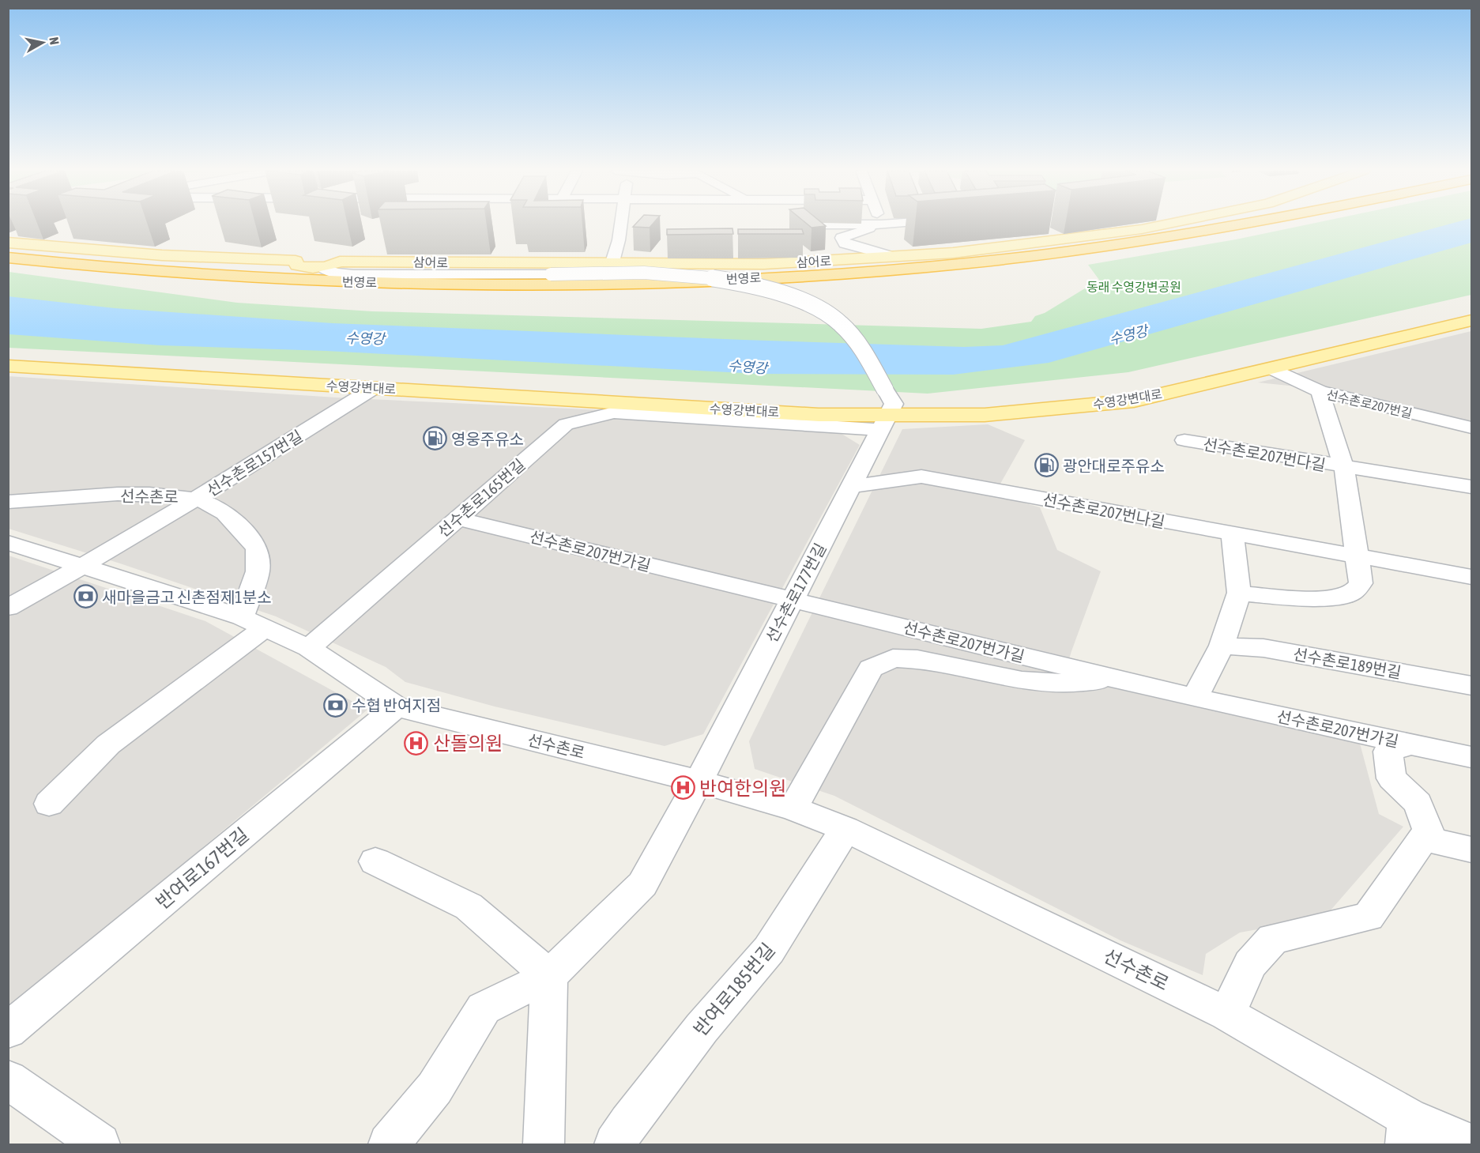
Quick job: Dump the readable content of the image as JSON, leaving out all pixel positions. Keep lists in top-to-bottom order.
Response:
{
  "streets": {
    "highway": ["번영로"],
    "main road": ["삼어로", "수영강변대로"],
    "street": [
      "선수촌로207번길",
      "선수촌로207번다길",
      "선수촌로157번길",
      "선수촌로",
      "선수촌로165번길",
      "선수촌로207번나길",
      "선수촌로207번가길",
      "선수촌로177번길",
      "선수촌로189번길",
      "반여로167번길",
      "반여로185번길"
    ]
  },
  "crossings": [
    ["수영강변대로", "선수촌로207번길"],
    ["수영강변대로", "선수촌로157번길"],
    ["수영강변대로", "선수촌로165번길"],
    ["수영강변대로", "선수촌로177번길"],
    ["선수촌로207번길", "선수촌로207번다길"],
    ["선수촌로157번길", "선수촌로"],
    ["선수촌로", "선수촌로165번길"],
    ["선수촌로", "선수촌로177번길"],
    ["선수촌로", "반여로167번길"],
    ["선수촌로", "반여로185번길"],
    ["선수촌로165번길", "선수촌로207번가길"],
    ["선수촌로165번길", "선수촌로177번길"],
    ["선수촌로207번나길", "선수촌로177번길"],
    ["선수촌로207번가길", "선수촌로177번길"]
  ],
  "water": ["수영강"],
  "parks": ["동래 수영강변공원"],
  "places": {
    "fuel station": ["영웅주유소", "광안대로주유소"],
    "bank": ["새마을금고 신촌점제1분소", "수협 반여지점"],
    "hospital": ["산돌의원", "반여한의원"]
  },
  "north": "right"
}
